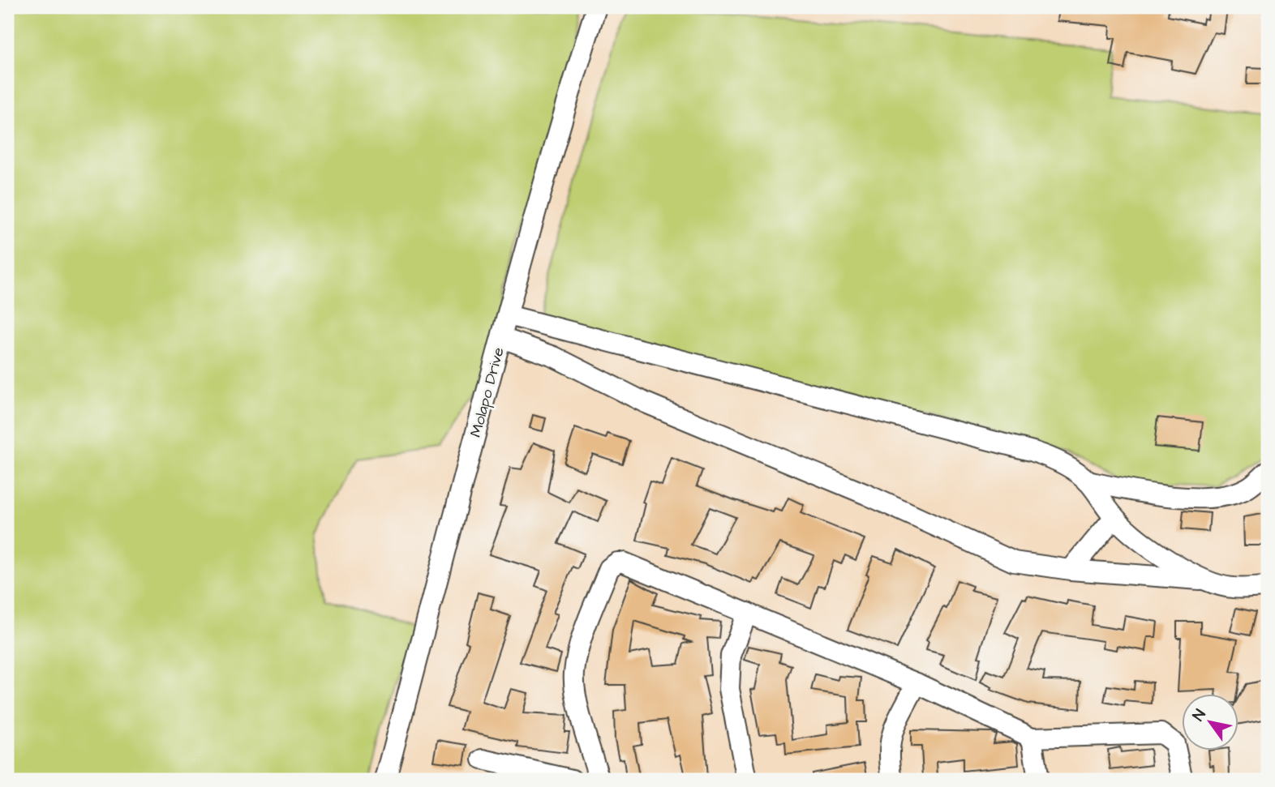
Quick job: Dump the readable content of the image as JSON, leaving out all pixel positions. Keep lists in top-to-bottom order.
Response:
{
  "streets": {
    "street": ["Molapo Drive"]
  },
  "north": "top left"
}
